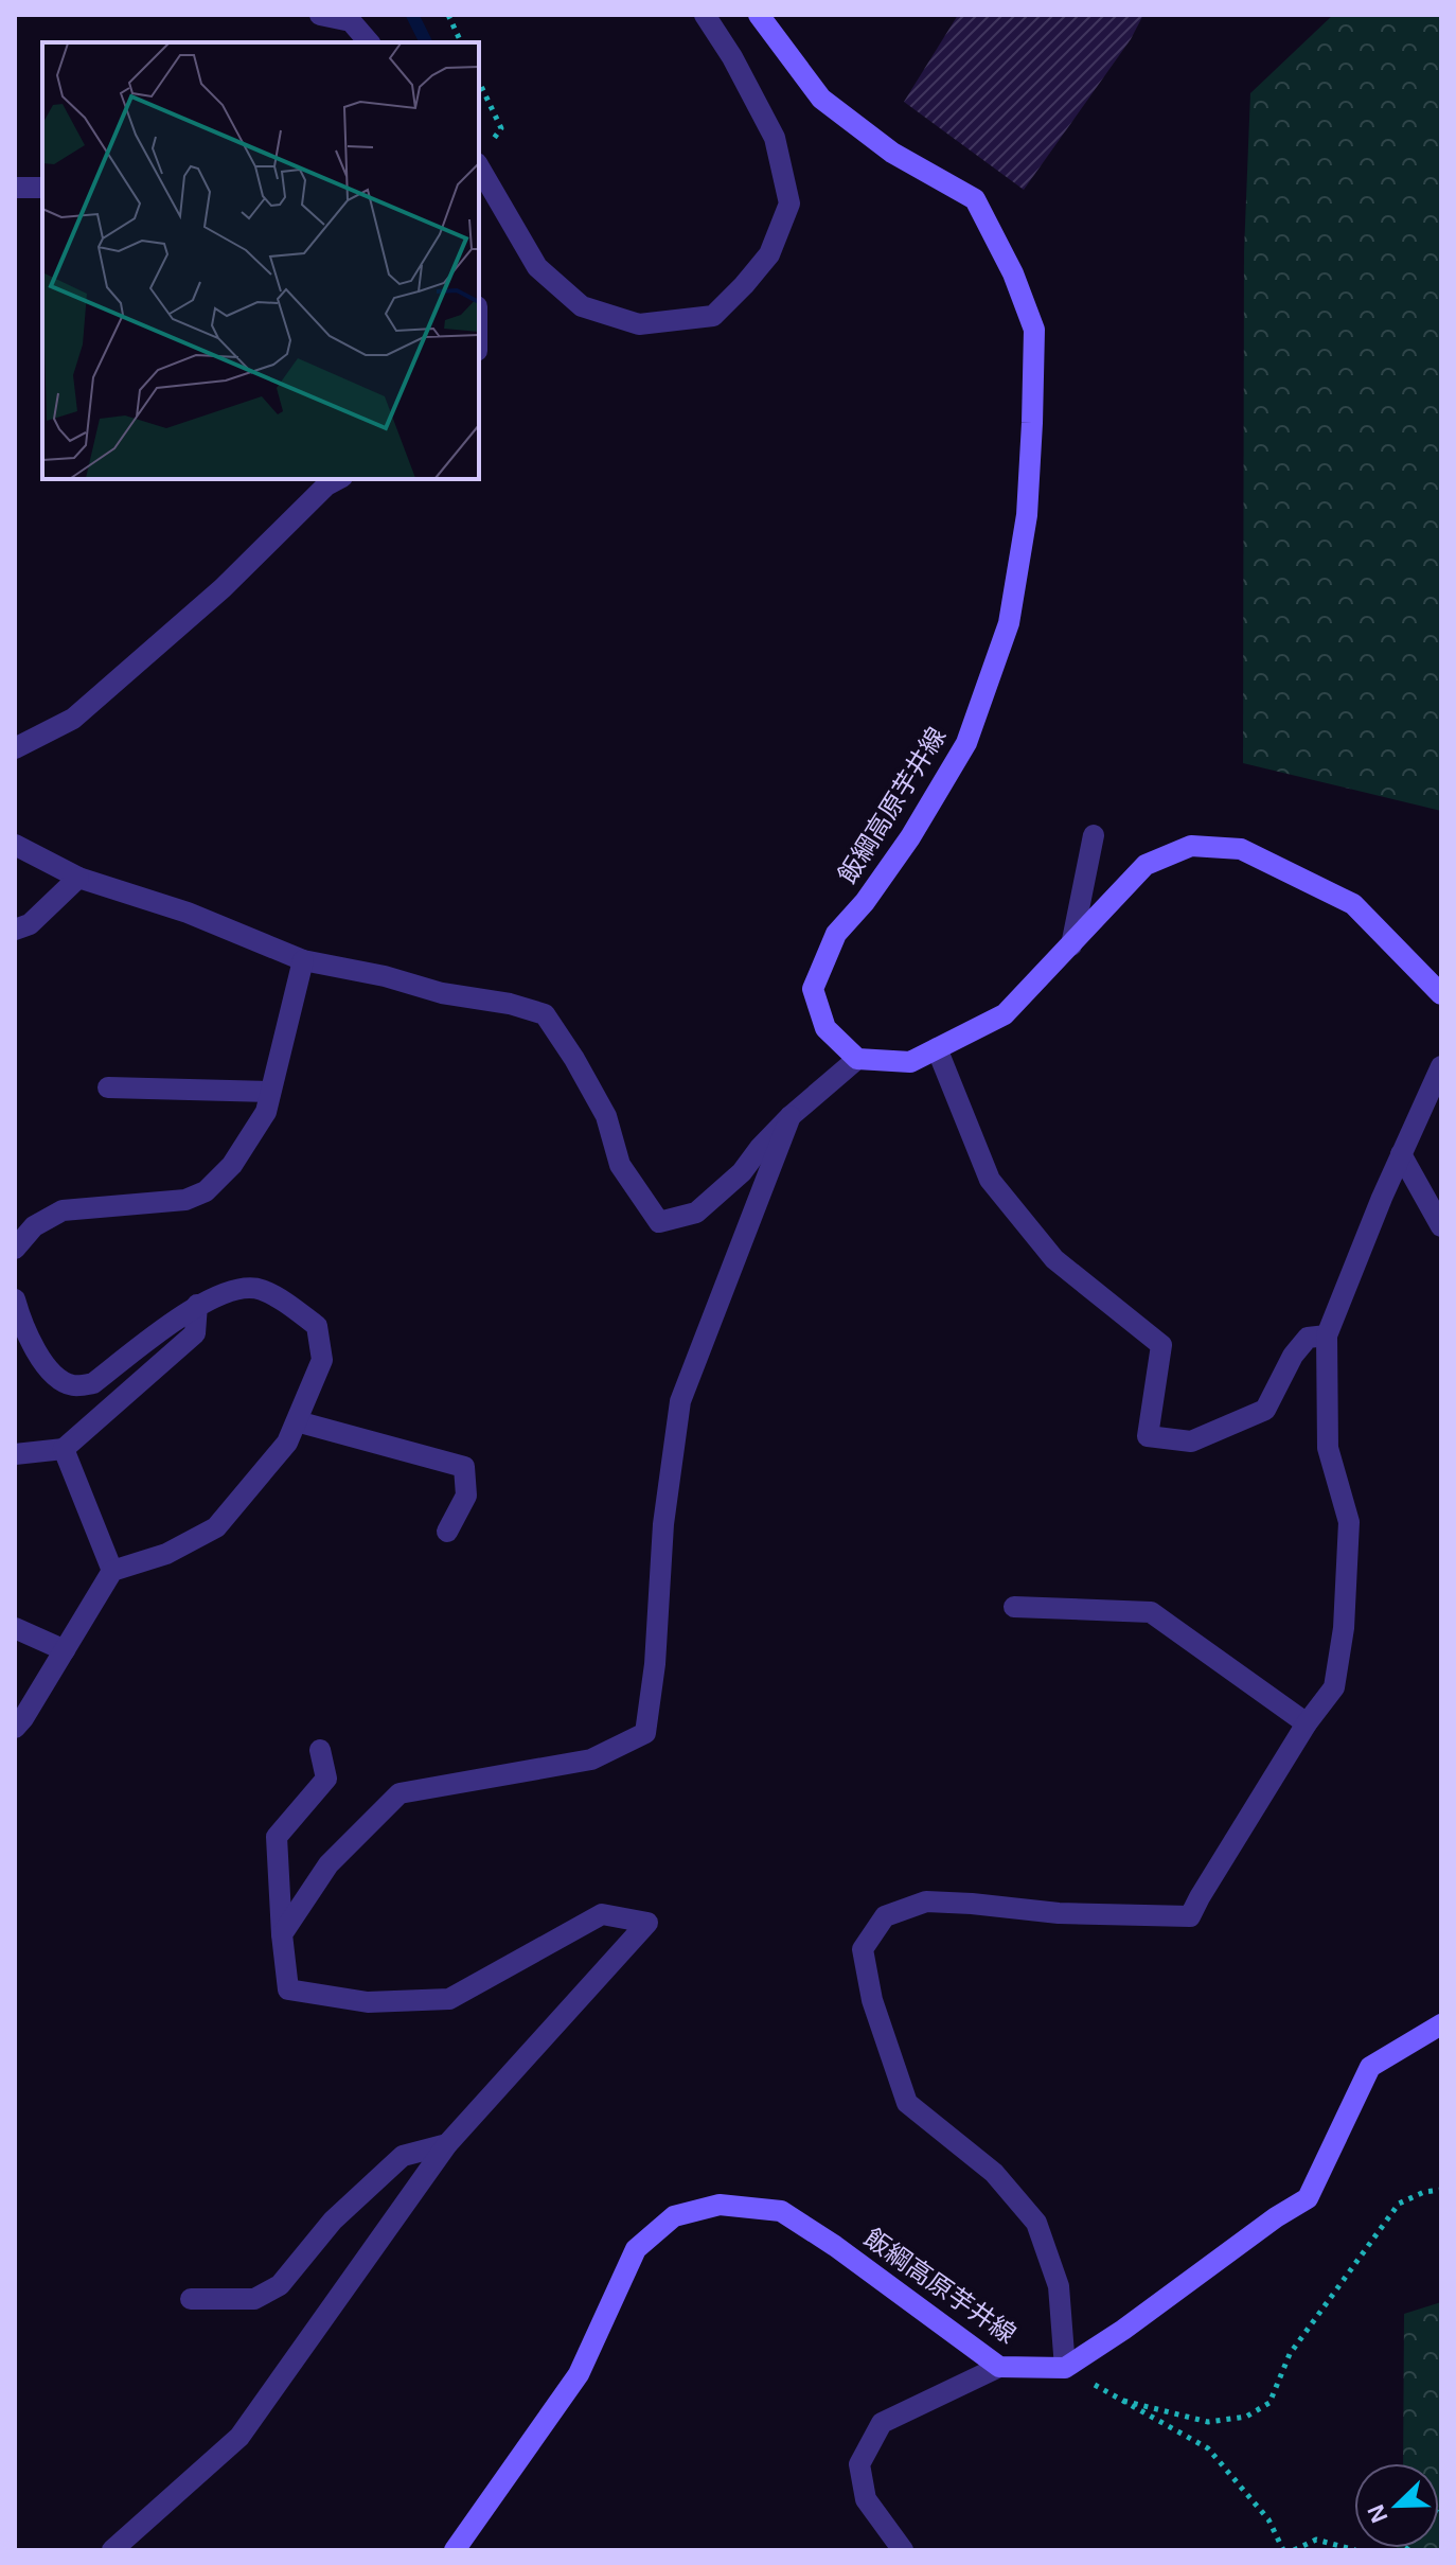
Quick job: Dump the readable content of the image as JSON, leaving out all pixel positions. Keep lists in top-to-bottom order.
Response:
{
  "streets": {
    "main road": ["飯綱高原芋井線"]
  },
  "north": "bottom left"
}
